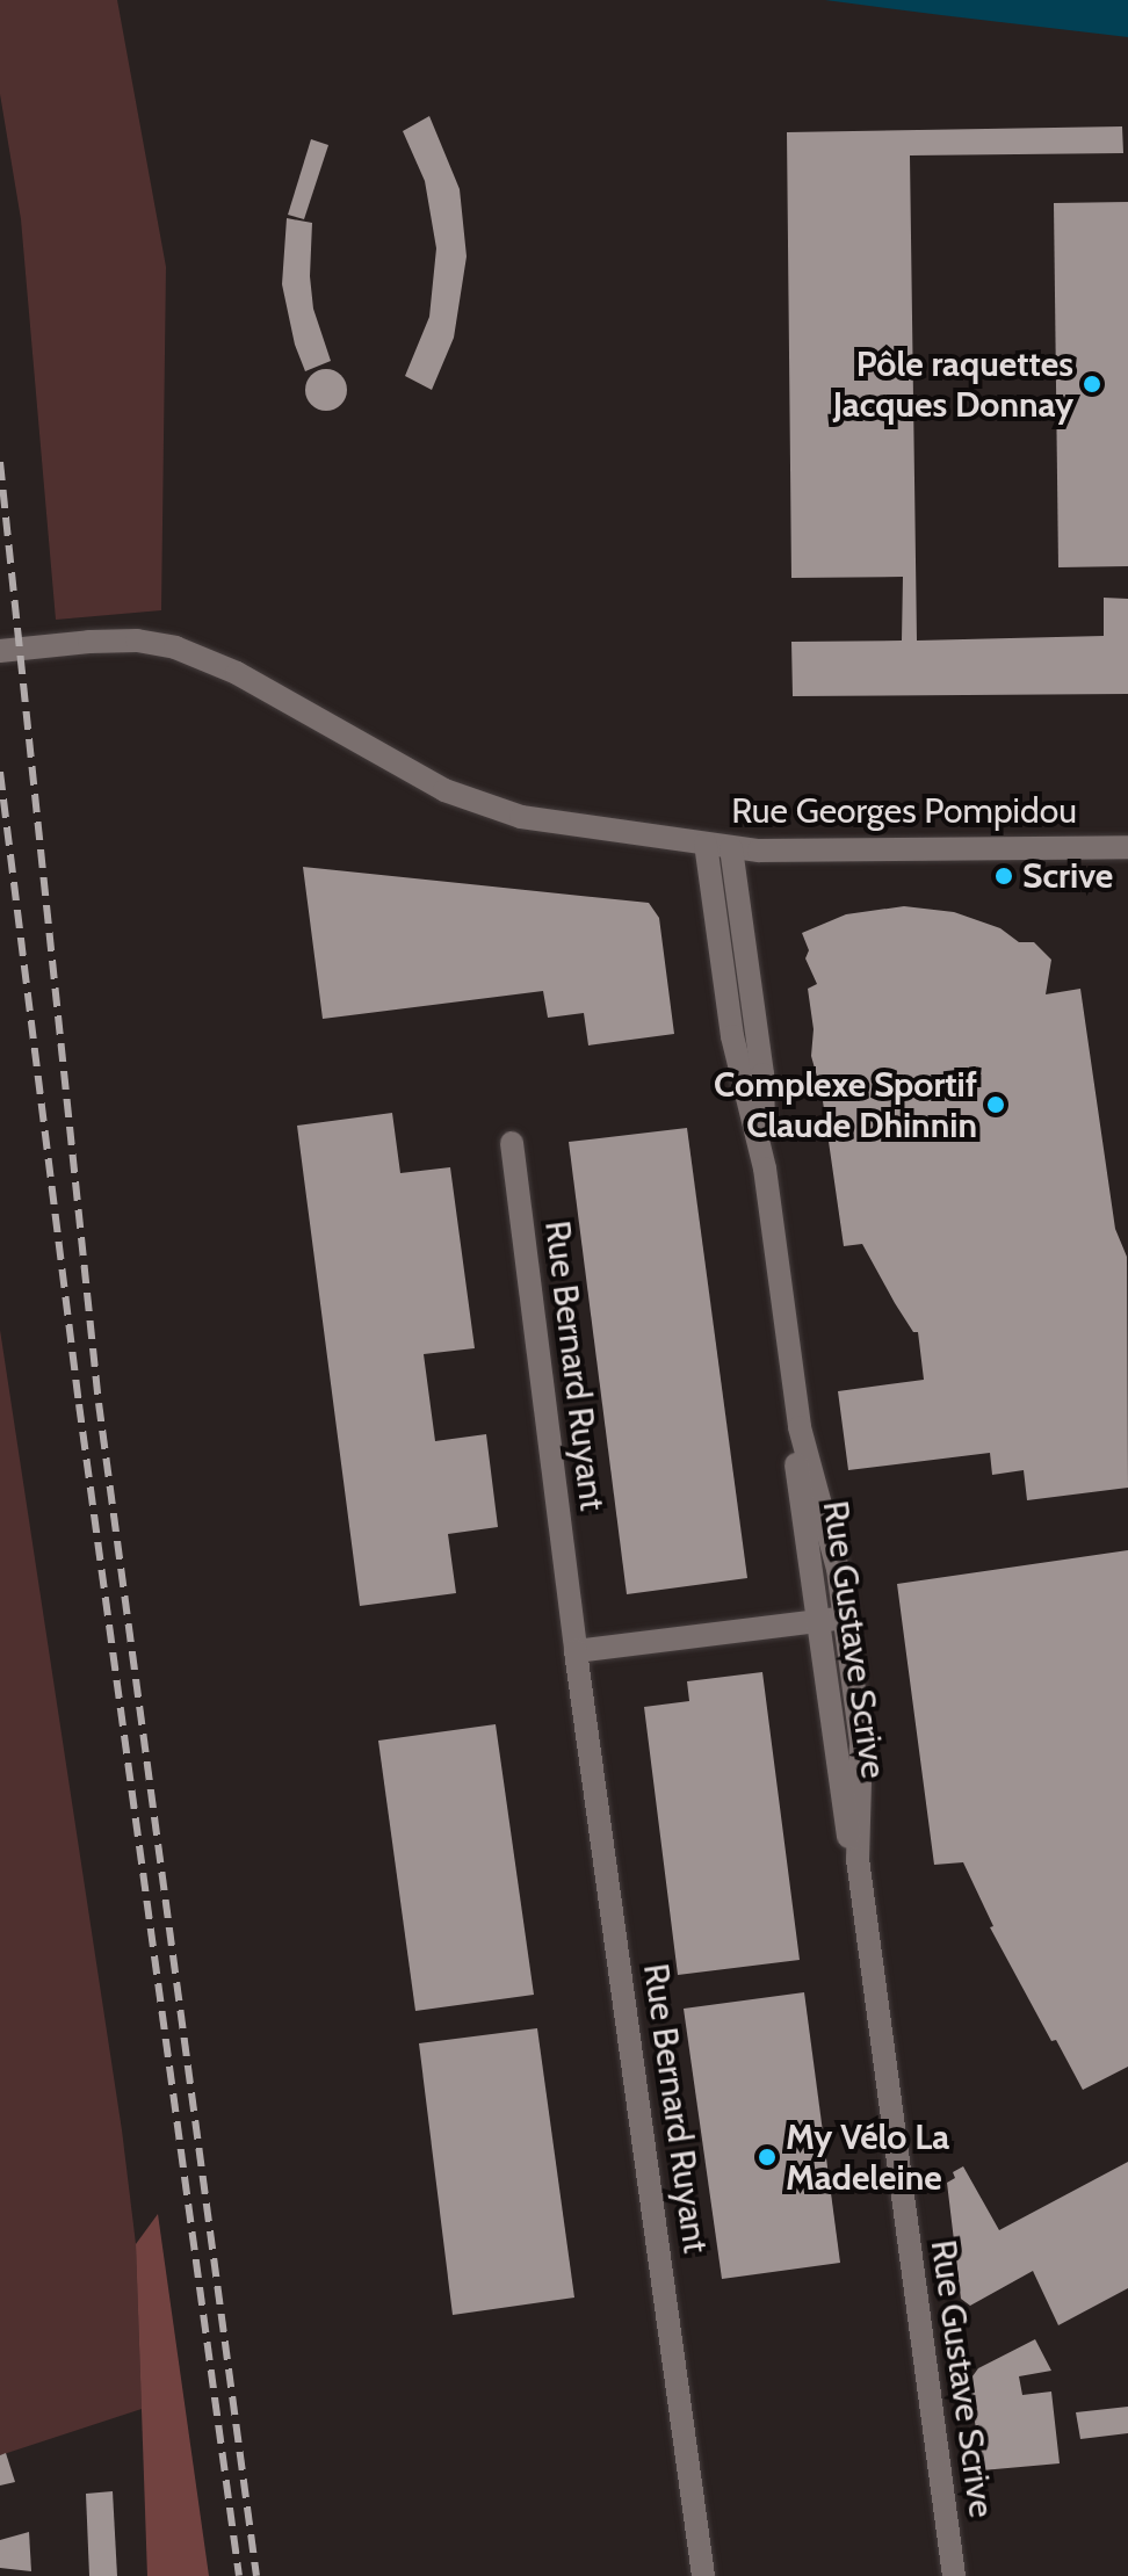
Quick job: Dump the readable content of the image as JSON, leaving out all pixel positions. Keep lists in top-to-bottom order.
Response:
{
  "streets": {
    "street": ["Rue Georges Pompidou", "Rue Bernard Ruyant", "Rue Gustave Scrive"]
  },
  "crossings": [
    ["Rue Georges Pompidou", "Rue Gustave Scrive"]
  ],
  "places": [
    "Pôle raquettes Jacques Donnay",
    "Scrive",
    "Complexe Sportif Claude Dhinnin",
    "My Vélo La Madeleine"
  ]
}
